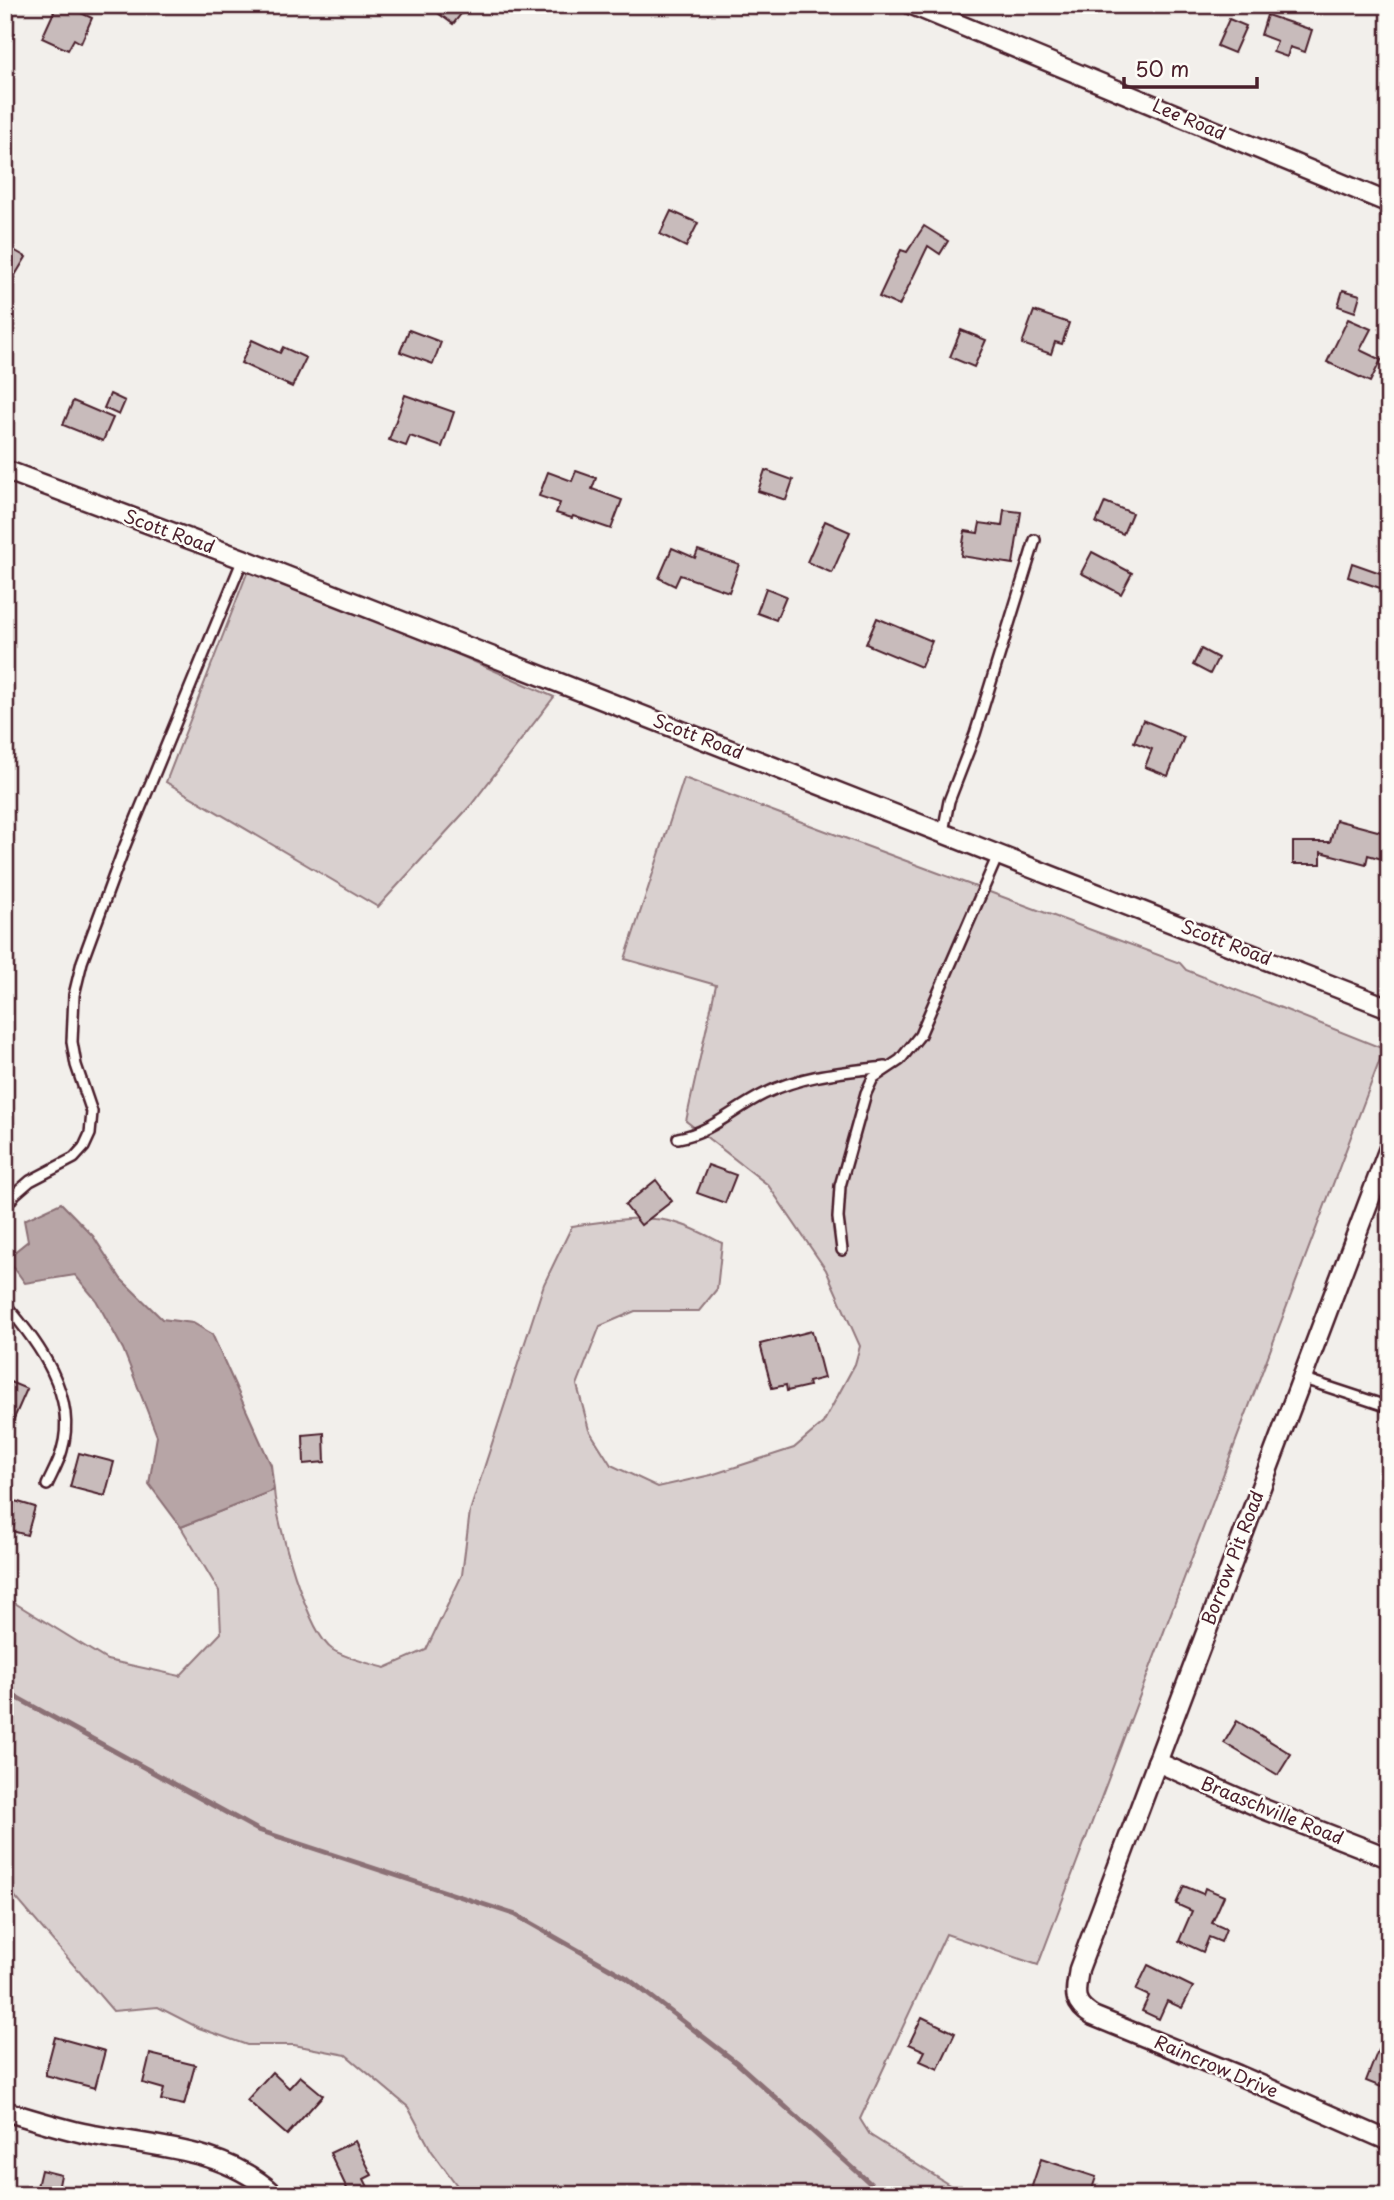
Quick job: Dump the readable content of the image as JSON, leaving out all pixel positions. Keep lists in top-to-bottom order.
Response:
{
  "streets": {
    "street": [
      "Lee Road",
      "Scott Road",
      "Borrow Pit Road",
      "Braaschville Road",
      "Raincrow Drive"
    ]
  },
  "crossings": [
    ["Borrow Pit Road", "Braaschville Road"],
    ["Borrow Pit Road", "Raincrow Drive"]
  ],
  "scale_bar": "50 m"
}
